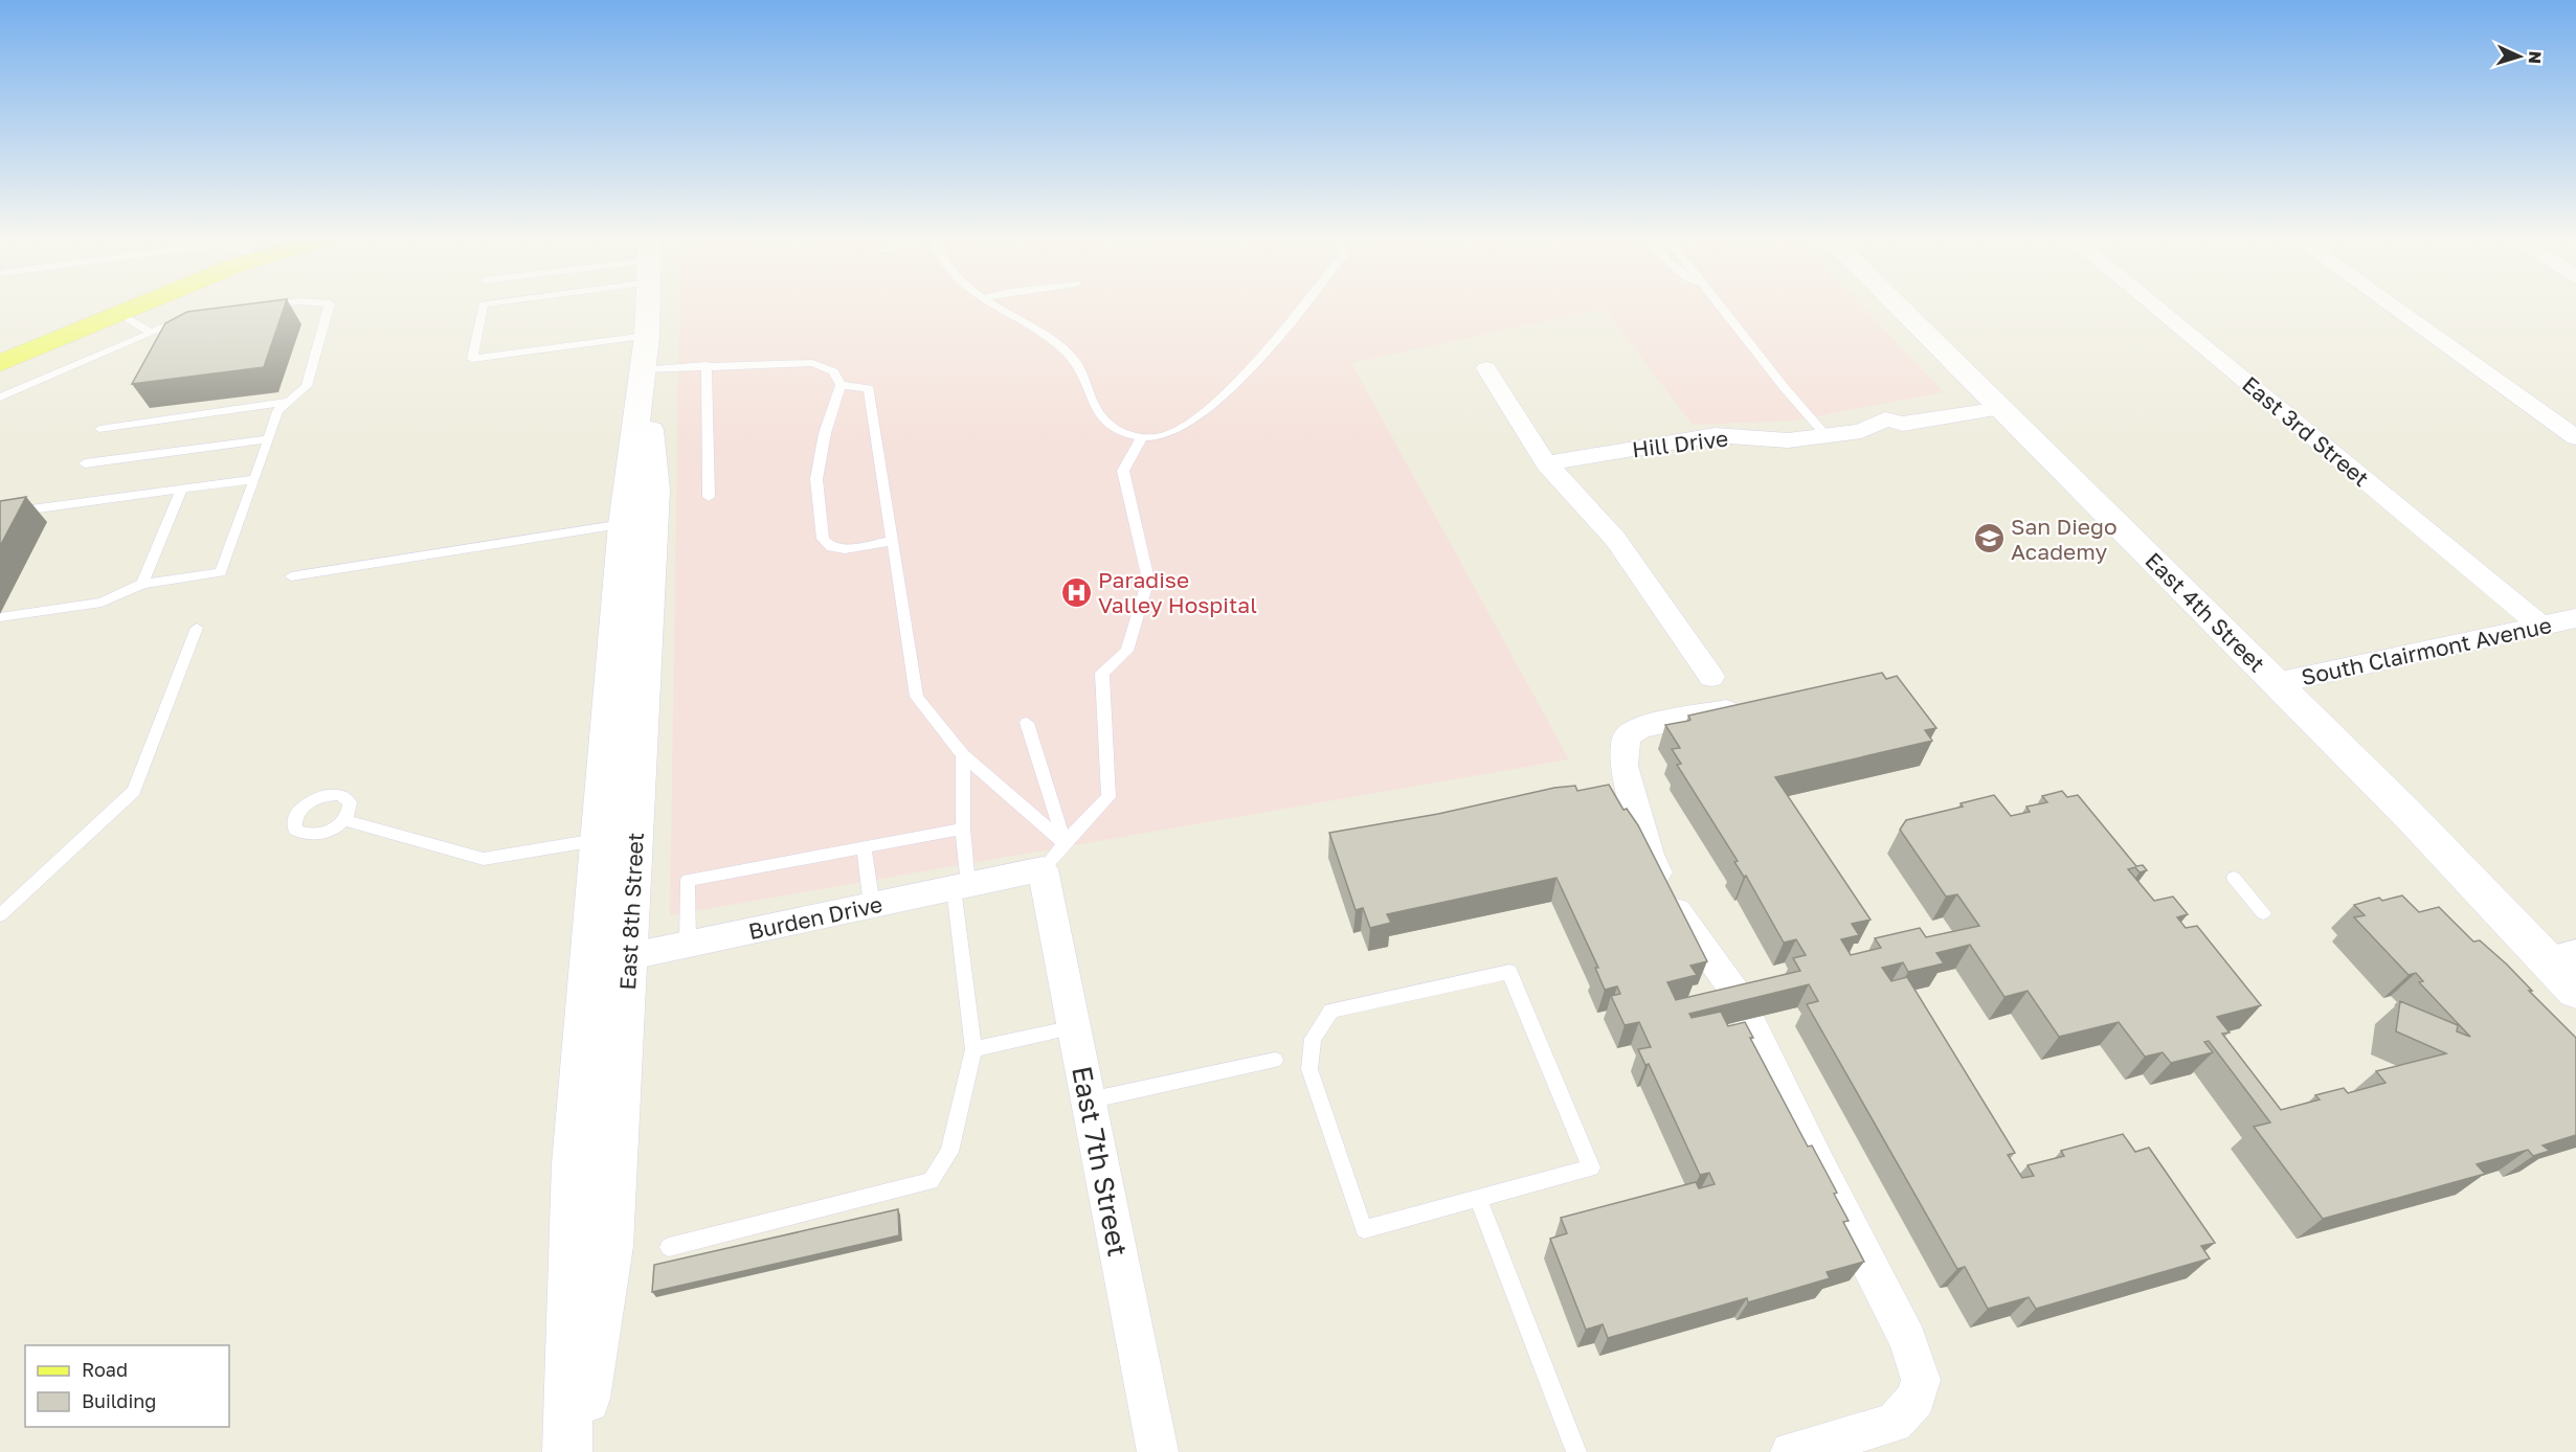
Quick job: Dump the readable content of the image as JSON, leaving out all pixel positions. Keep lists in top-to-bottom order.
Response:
{
  "streets": {
    "main road": ["East 4th Street", "East 8th Street"],
    "street": [
      "East 3rd Street",
      "Hill Drive",
      "South Clairmont Avenue",
      "Burden Drive",
      "East 7th Street"
    ]
  },
  "crossings": [
    ["East 3rd Street", "South Clairmont Avenue"],
    ["Hill Drive", "East 4th Street"],
    ["East 4th Street", "South Clairmont Avenue"],
    ["East 8th Street", "Burden Drive"],
    ["Burden Drive", "East 7th Street"]
  ],
  "places": {
    "school or university": ["San Diego Academy"],
    "hospital": ["Paradise Valley Hospital"]
  },
  "legend": ["Road", "Building"],
  "north": "right"
}
